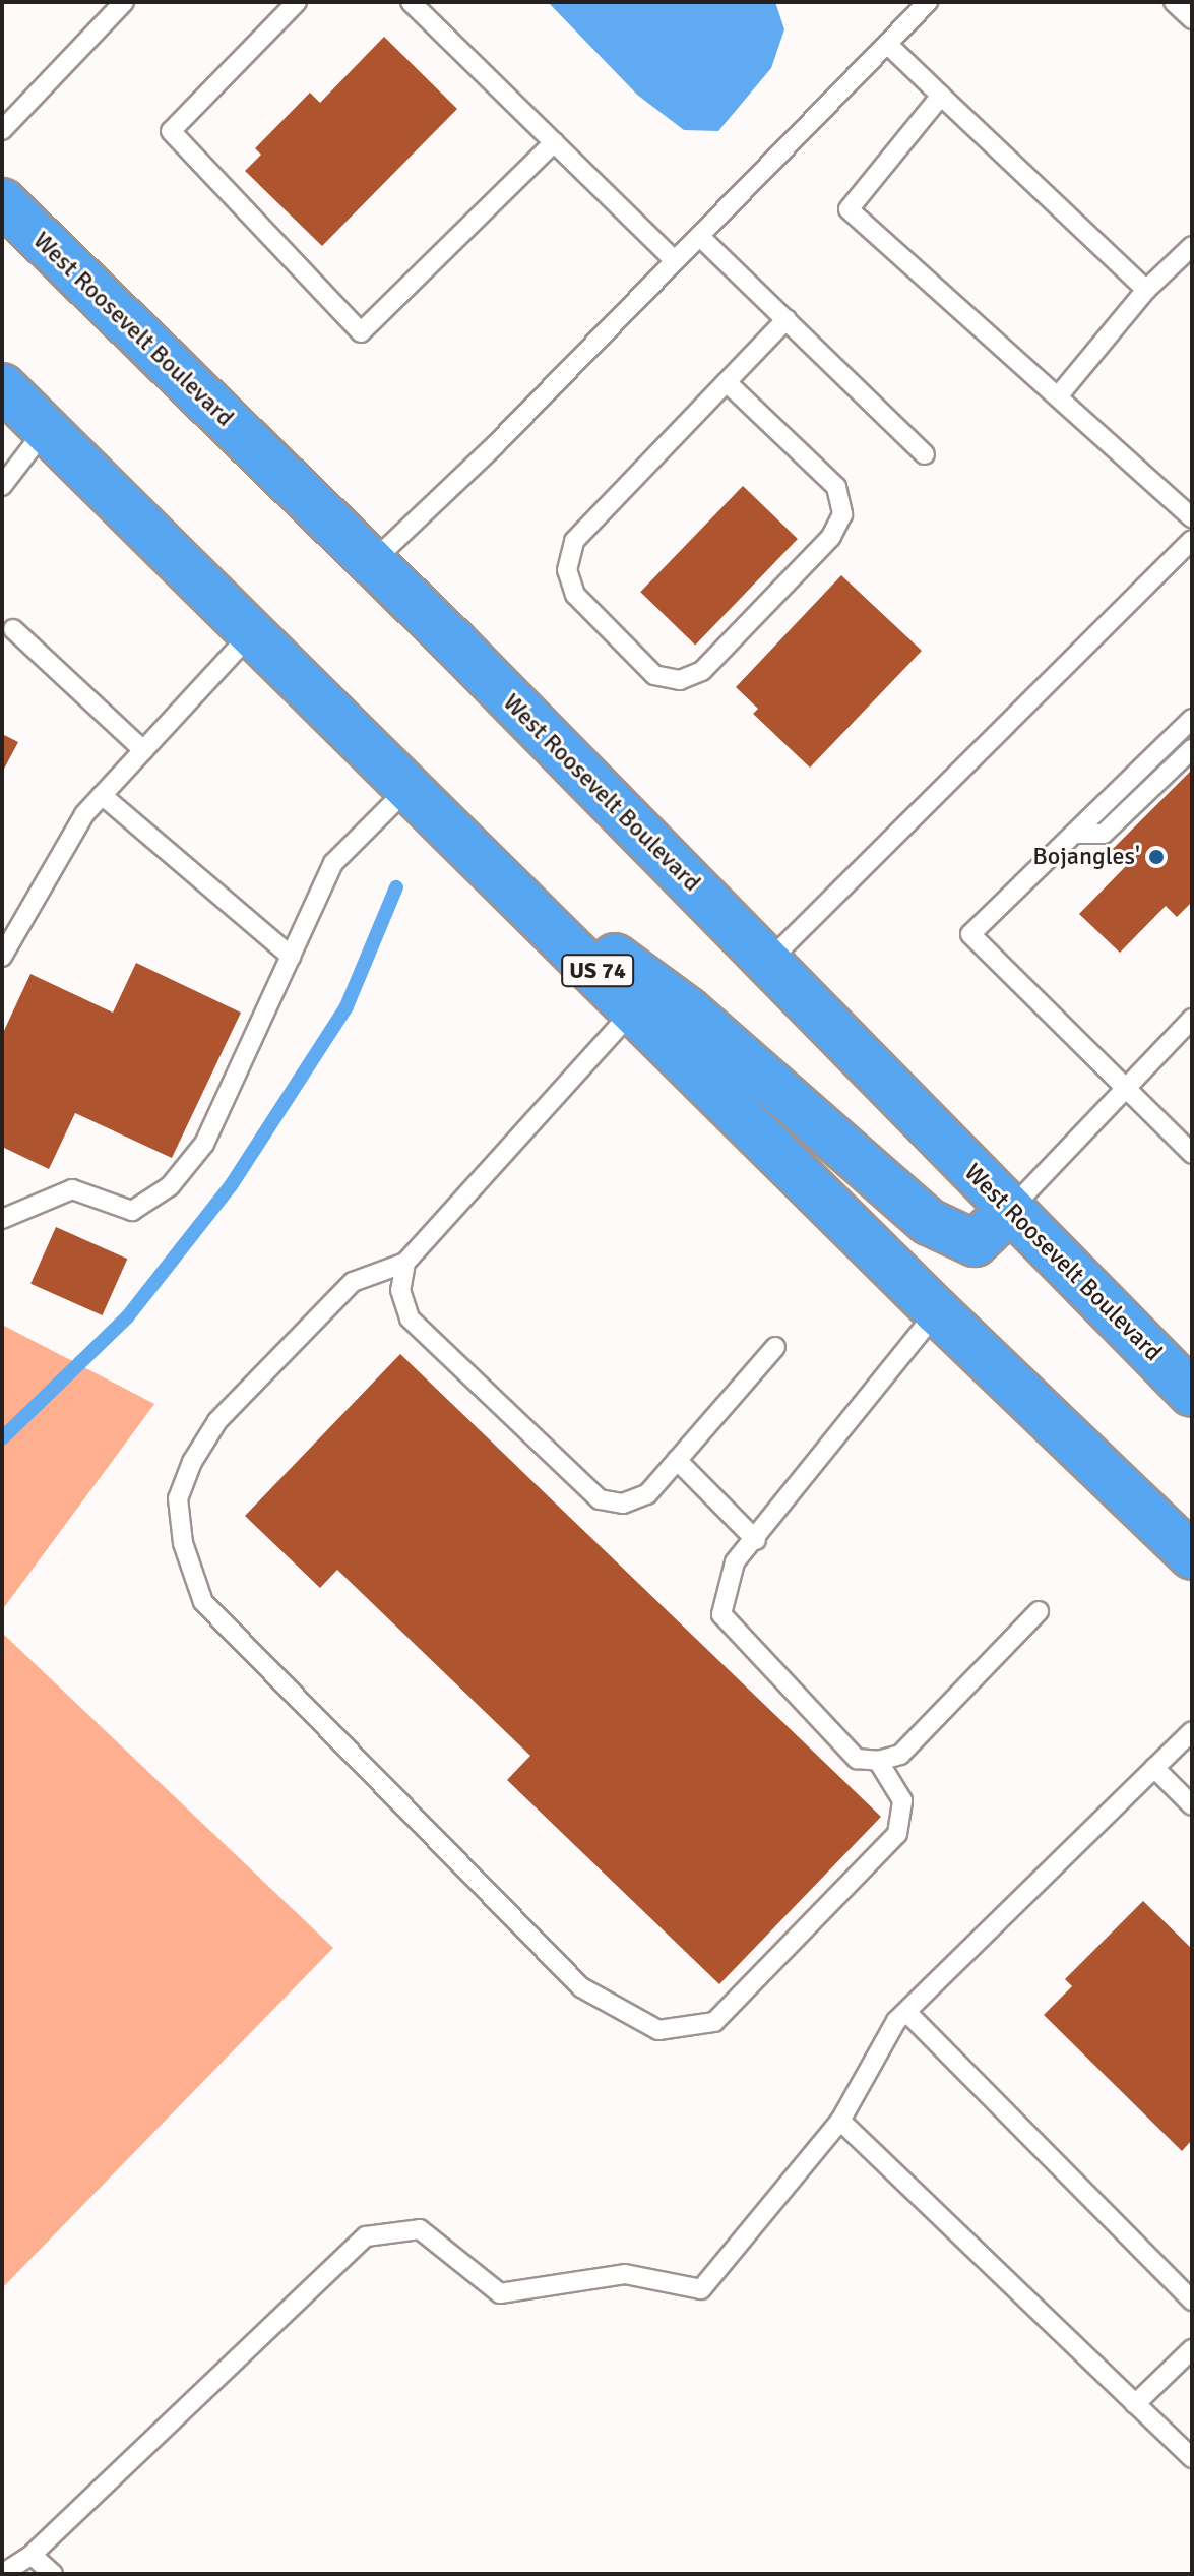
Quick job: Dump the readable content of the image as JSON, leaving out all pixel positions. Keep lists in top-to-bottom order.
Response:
{
  "streets": {
    "highway": ["West Roosevelt Boulevard", "US 74"]
  },
  "places": ["Bojangles'"]
}
